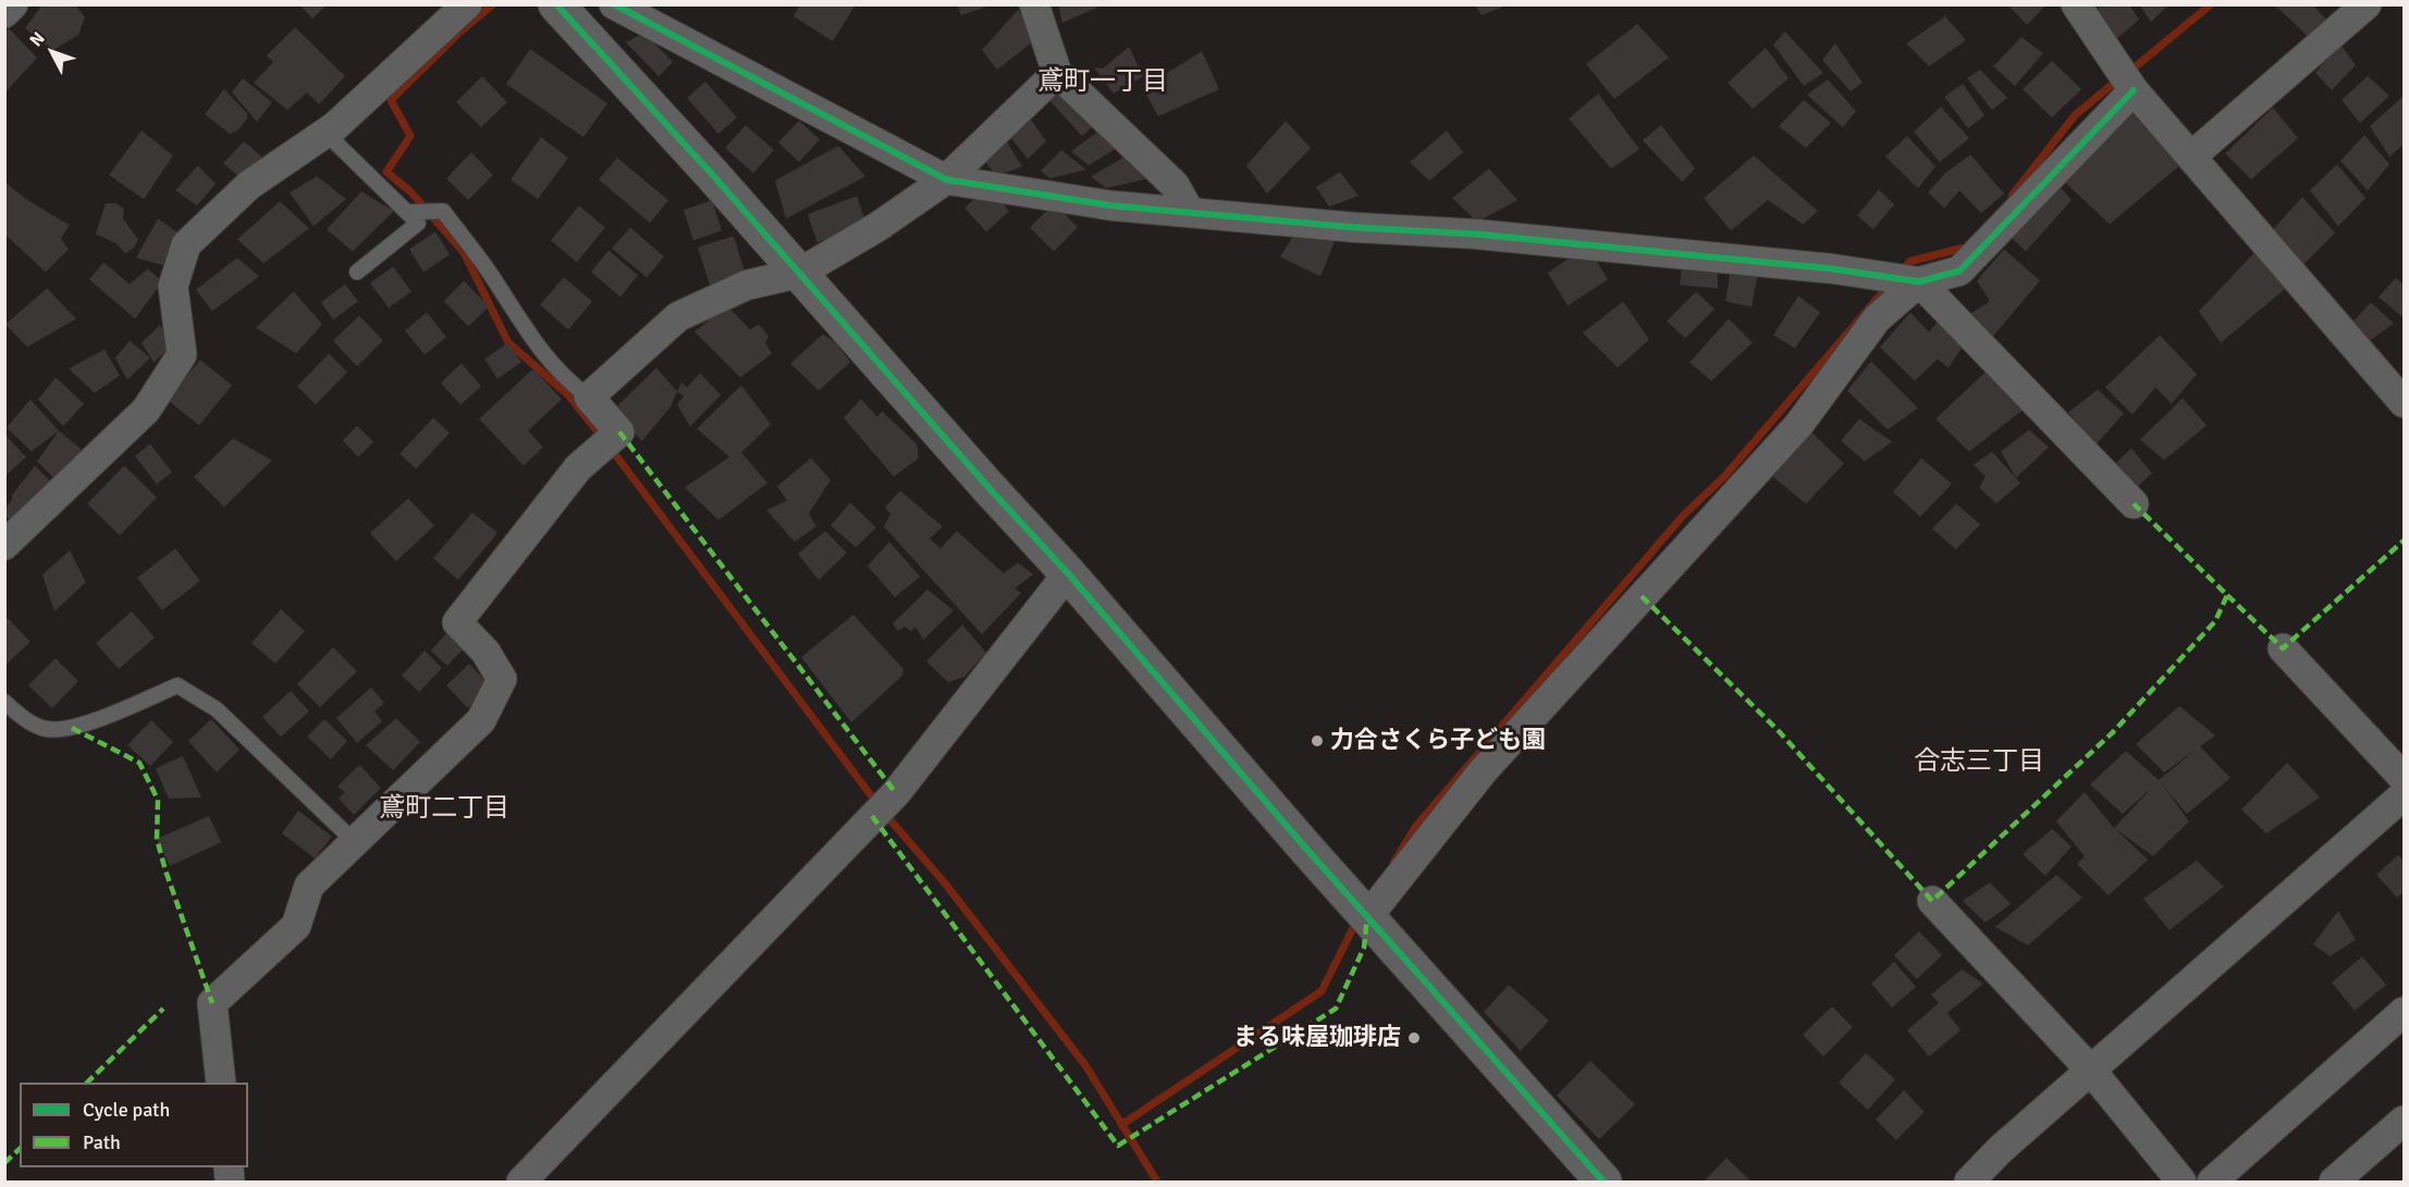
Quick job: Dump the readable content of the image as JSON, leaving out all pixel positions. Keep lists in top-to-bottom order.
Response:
{
  "districts": ["鳶町一丁目", "合志三丁目", "鳶町二丁目"],
  "places": ["力合さくら子ども園", "まる味屋珈琲店"],
  "legend": ["Cycle path", "Path"],
  "north": "top left"
}
